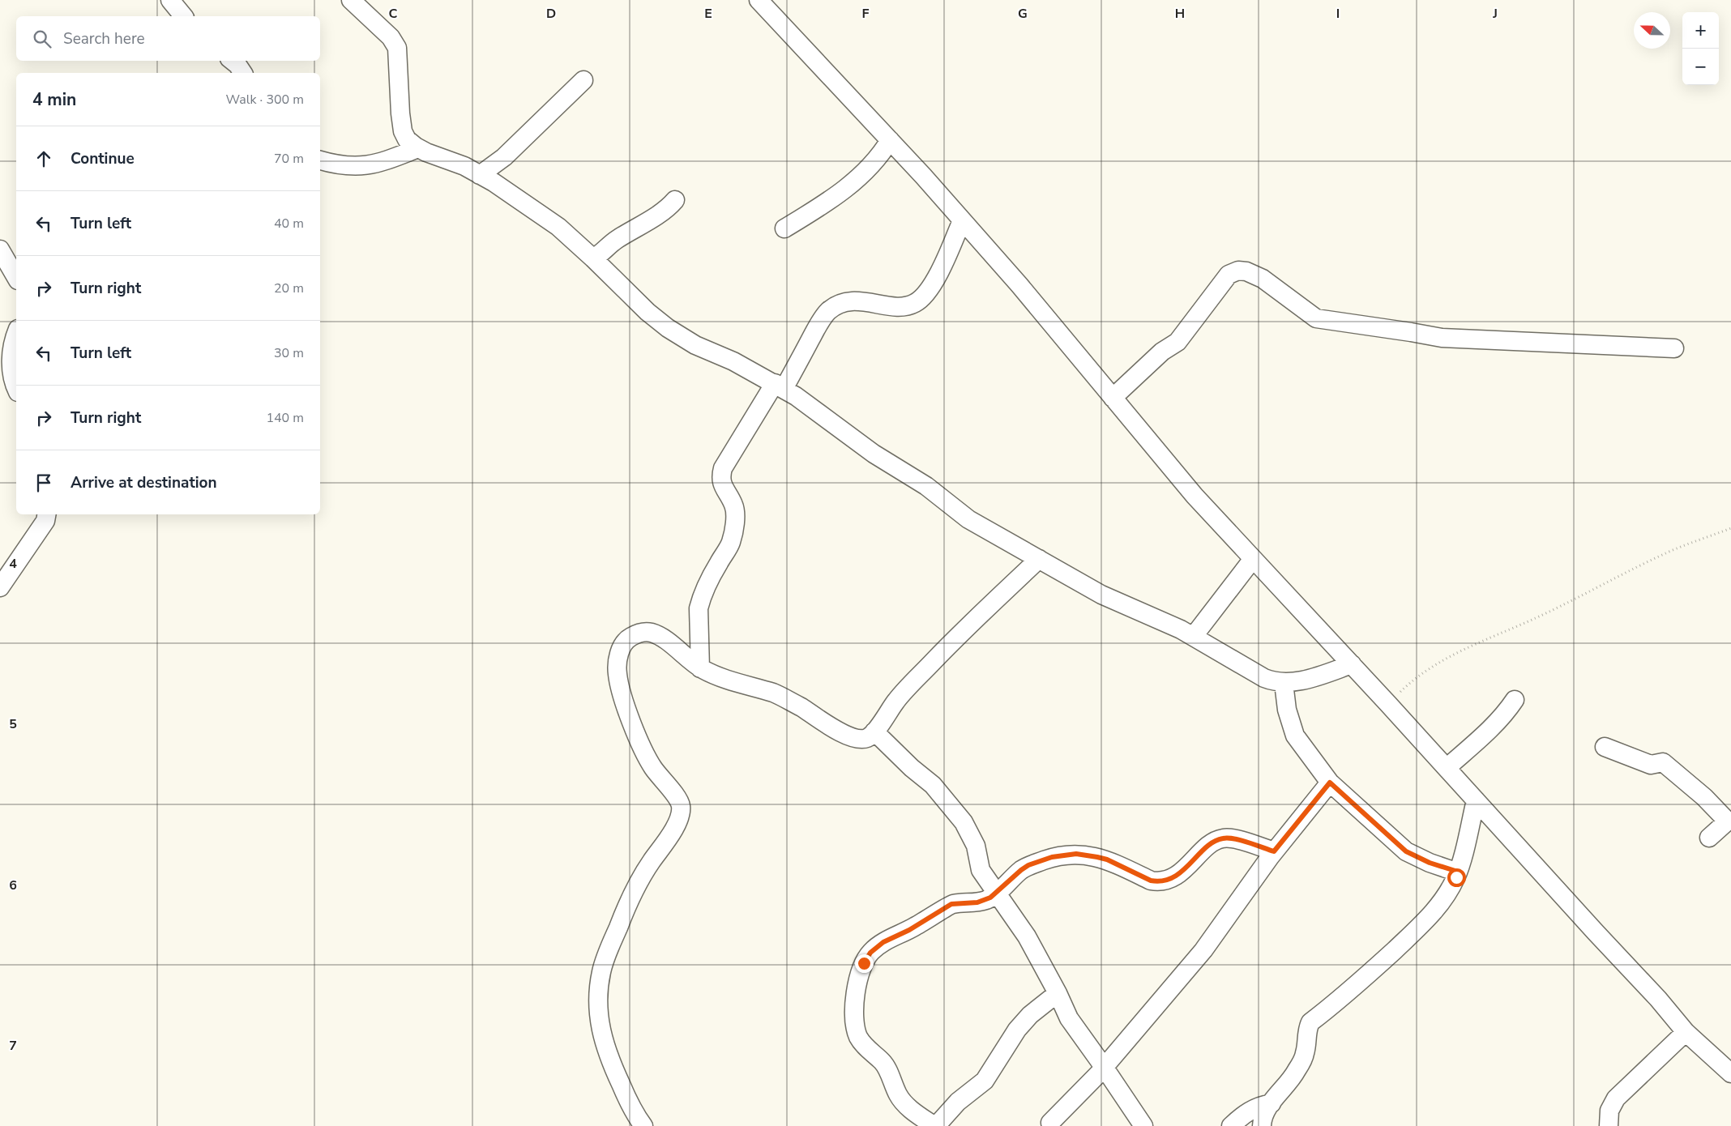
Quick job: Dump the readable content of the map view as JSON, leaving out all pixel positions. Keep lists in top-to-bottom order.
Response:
{
  "north": "left",
  "page": {
    "map_buttons": ["+", "−"],
    "search": "Search here",
    "heading": ["4 min", "Walk · 300 m"],
    "list": [
      ["Continue", "70 m"],
      ["Turn left", "40 m"],
      ["Turn right", "20 m"],
      ["Turn left", "30 m"],
      ["Turn right", "140 m"],
      "Arrive at destination"
    ]
  },
  "grid": {
    "columns": [
      "C",
      "D",
      "E",
      "F",
      "G",
      "H",
      "I",
      "J"
    ],
    "rows": [
      "4",
      "5",
      "6",
      "7"
    ]
  }
}
